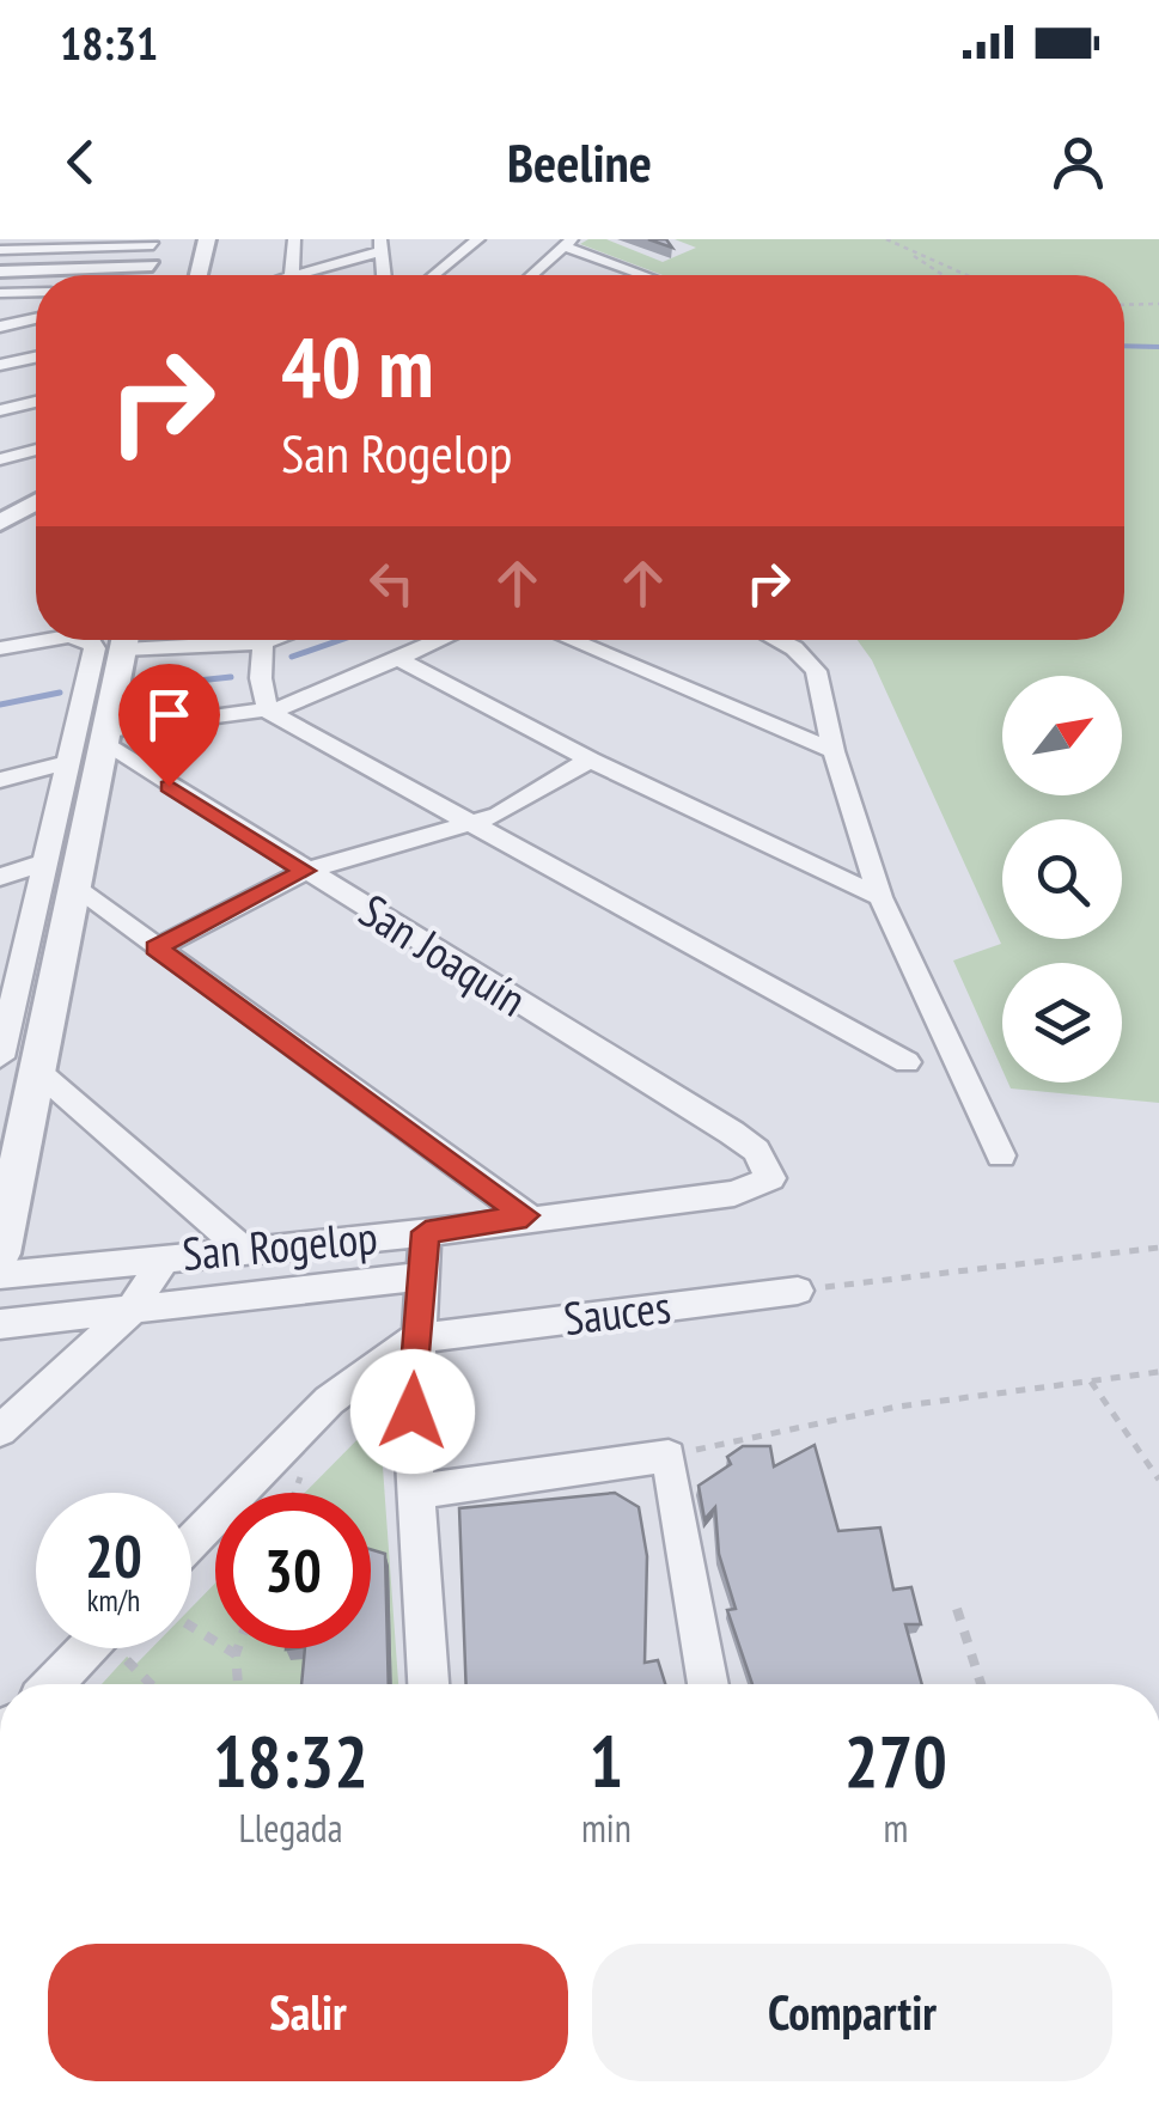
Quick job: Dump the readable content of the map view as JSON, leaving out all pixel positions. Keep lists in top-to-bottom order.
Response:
{
  "streets": {
    "street": ["San Joaquín", "San Rogelop", "Sauces"]
  },
  "crossings": [
    ["San Joaquín", "San Rogelop"]
  ],
  "north": "top right",
  "page": {
    "status": "18:31",
    "header": "Beeline",
    "turn": ["40 m", "San Rogelop"],
    "speed": "20 km/h",
    "limit": "30",
    "eta": [
      "18:32",
      "Llegada",
      "1",
      "min",
      "270",
      "m"
    ],
    "buttons": ["Salir", "Compartir"]
  }
}
